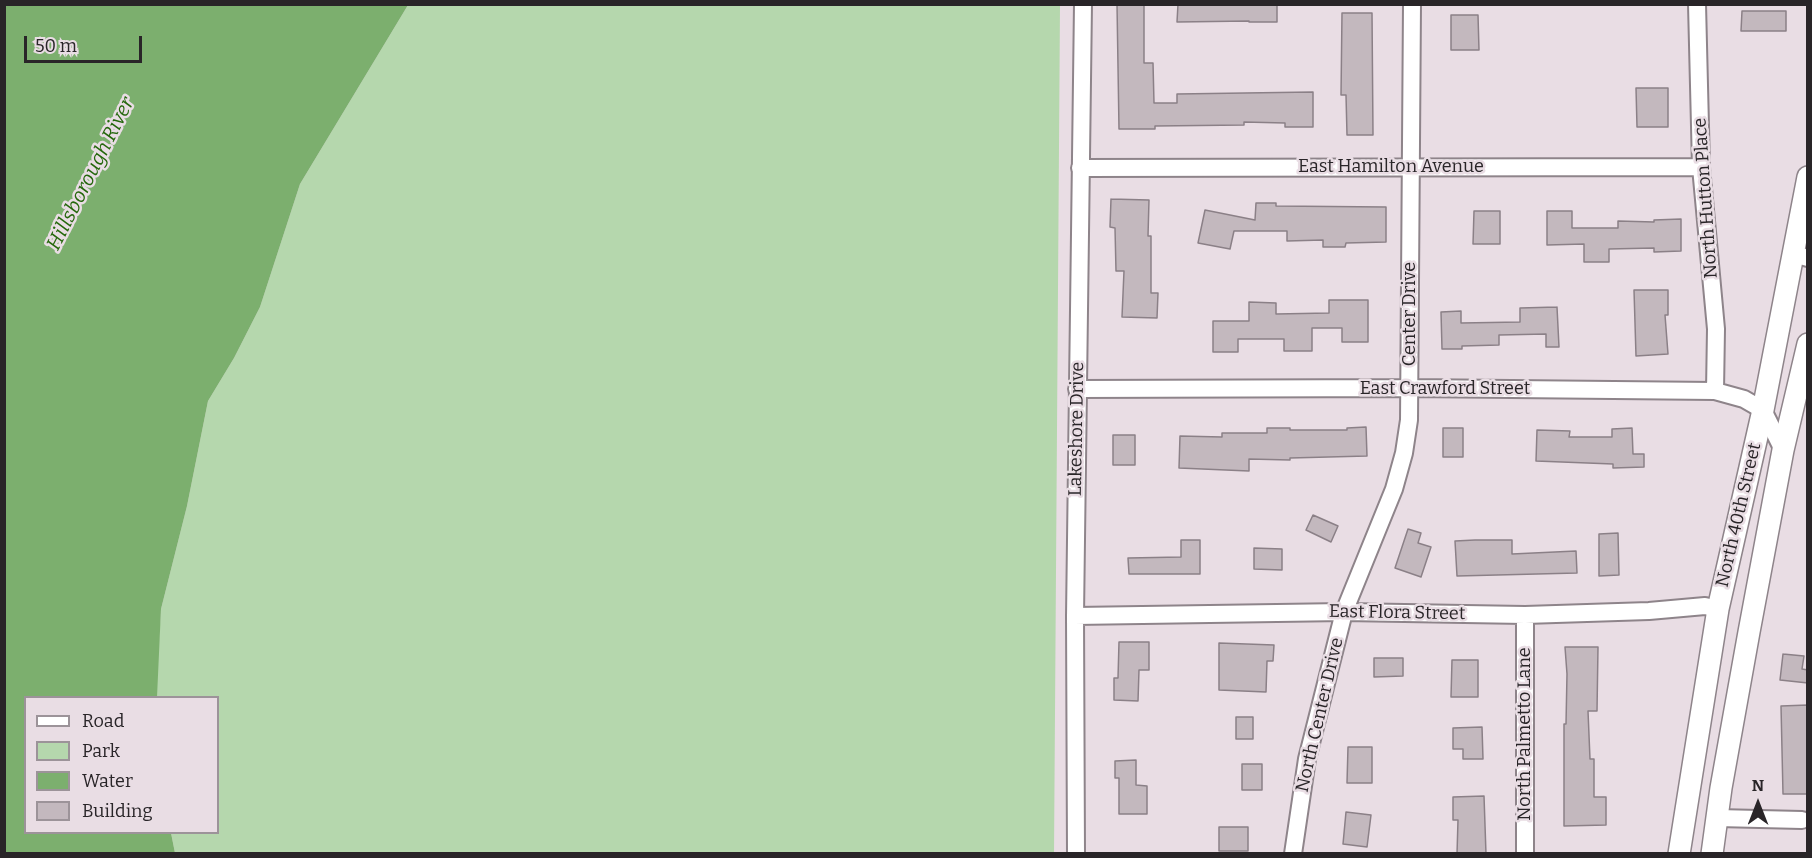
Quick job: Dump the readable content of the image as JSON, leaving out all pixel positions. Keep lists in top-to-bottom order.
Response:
{
  "streets": {
    "main road": ["North 40th Street"],
    "street": [
      "East Hamilton Avenue",
      "North Hutton Place",
      "Center Drive",
      "East Crawford Street",
      "Lakeshore Drive",
      "East Flora Street",
      "North Center Drive",
      "North Palmetto Lane"
    ]
  },
  "crossings": [
    ["East Hamilton Avenue", "North Hutton Place"],
    ["East Hamilton Avenue", "Center Drive"],
    ["East Hamilton Avenue", "Lakeshore Drive"],
    ["North Hutton Place", "East Crawford Street"],
    ["Center Drive", "East Crawford Street"],
    ["Center Drive", "East Flora Street"],
    ["Center Drive", "North Center Drive"],
    ["East Crawford Street", "Lakeshore Drive"],
    ["East Crawford Street", "North 40th Street"],
    ["Lakeshore Drive", "East Flora Street"],
    ["North 40th Street", "East Flora Street"],
    ["East Flora Street", "North Center Drive"],
    ["East Flora Street", "North Palmetto Lane"]
  ],
  "water": ["Hillsborough River"],
  "legend": [
    "Road",
    "Park",
    "Water",
    "Building"
  ],
  "scale_bar": "50 m",
  "north": "top"
}
